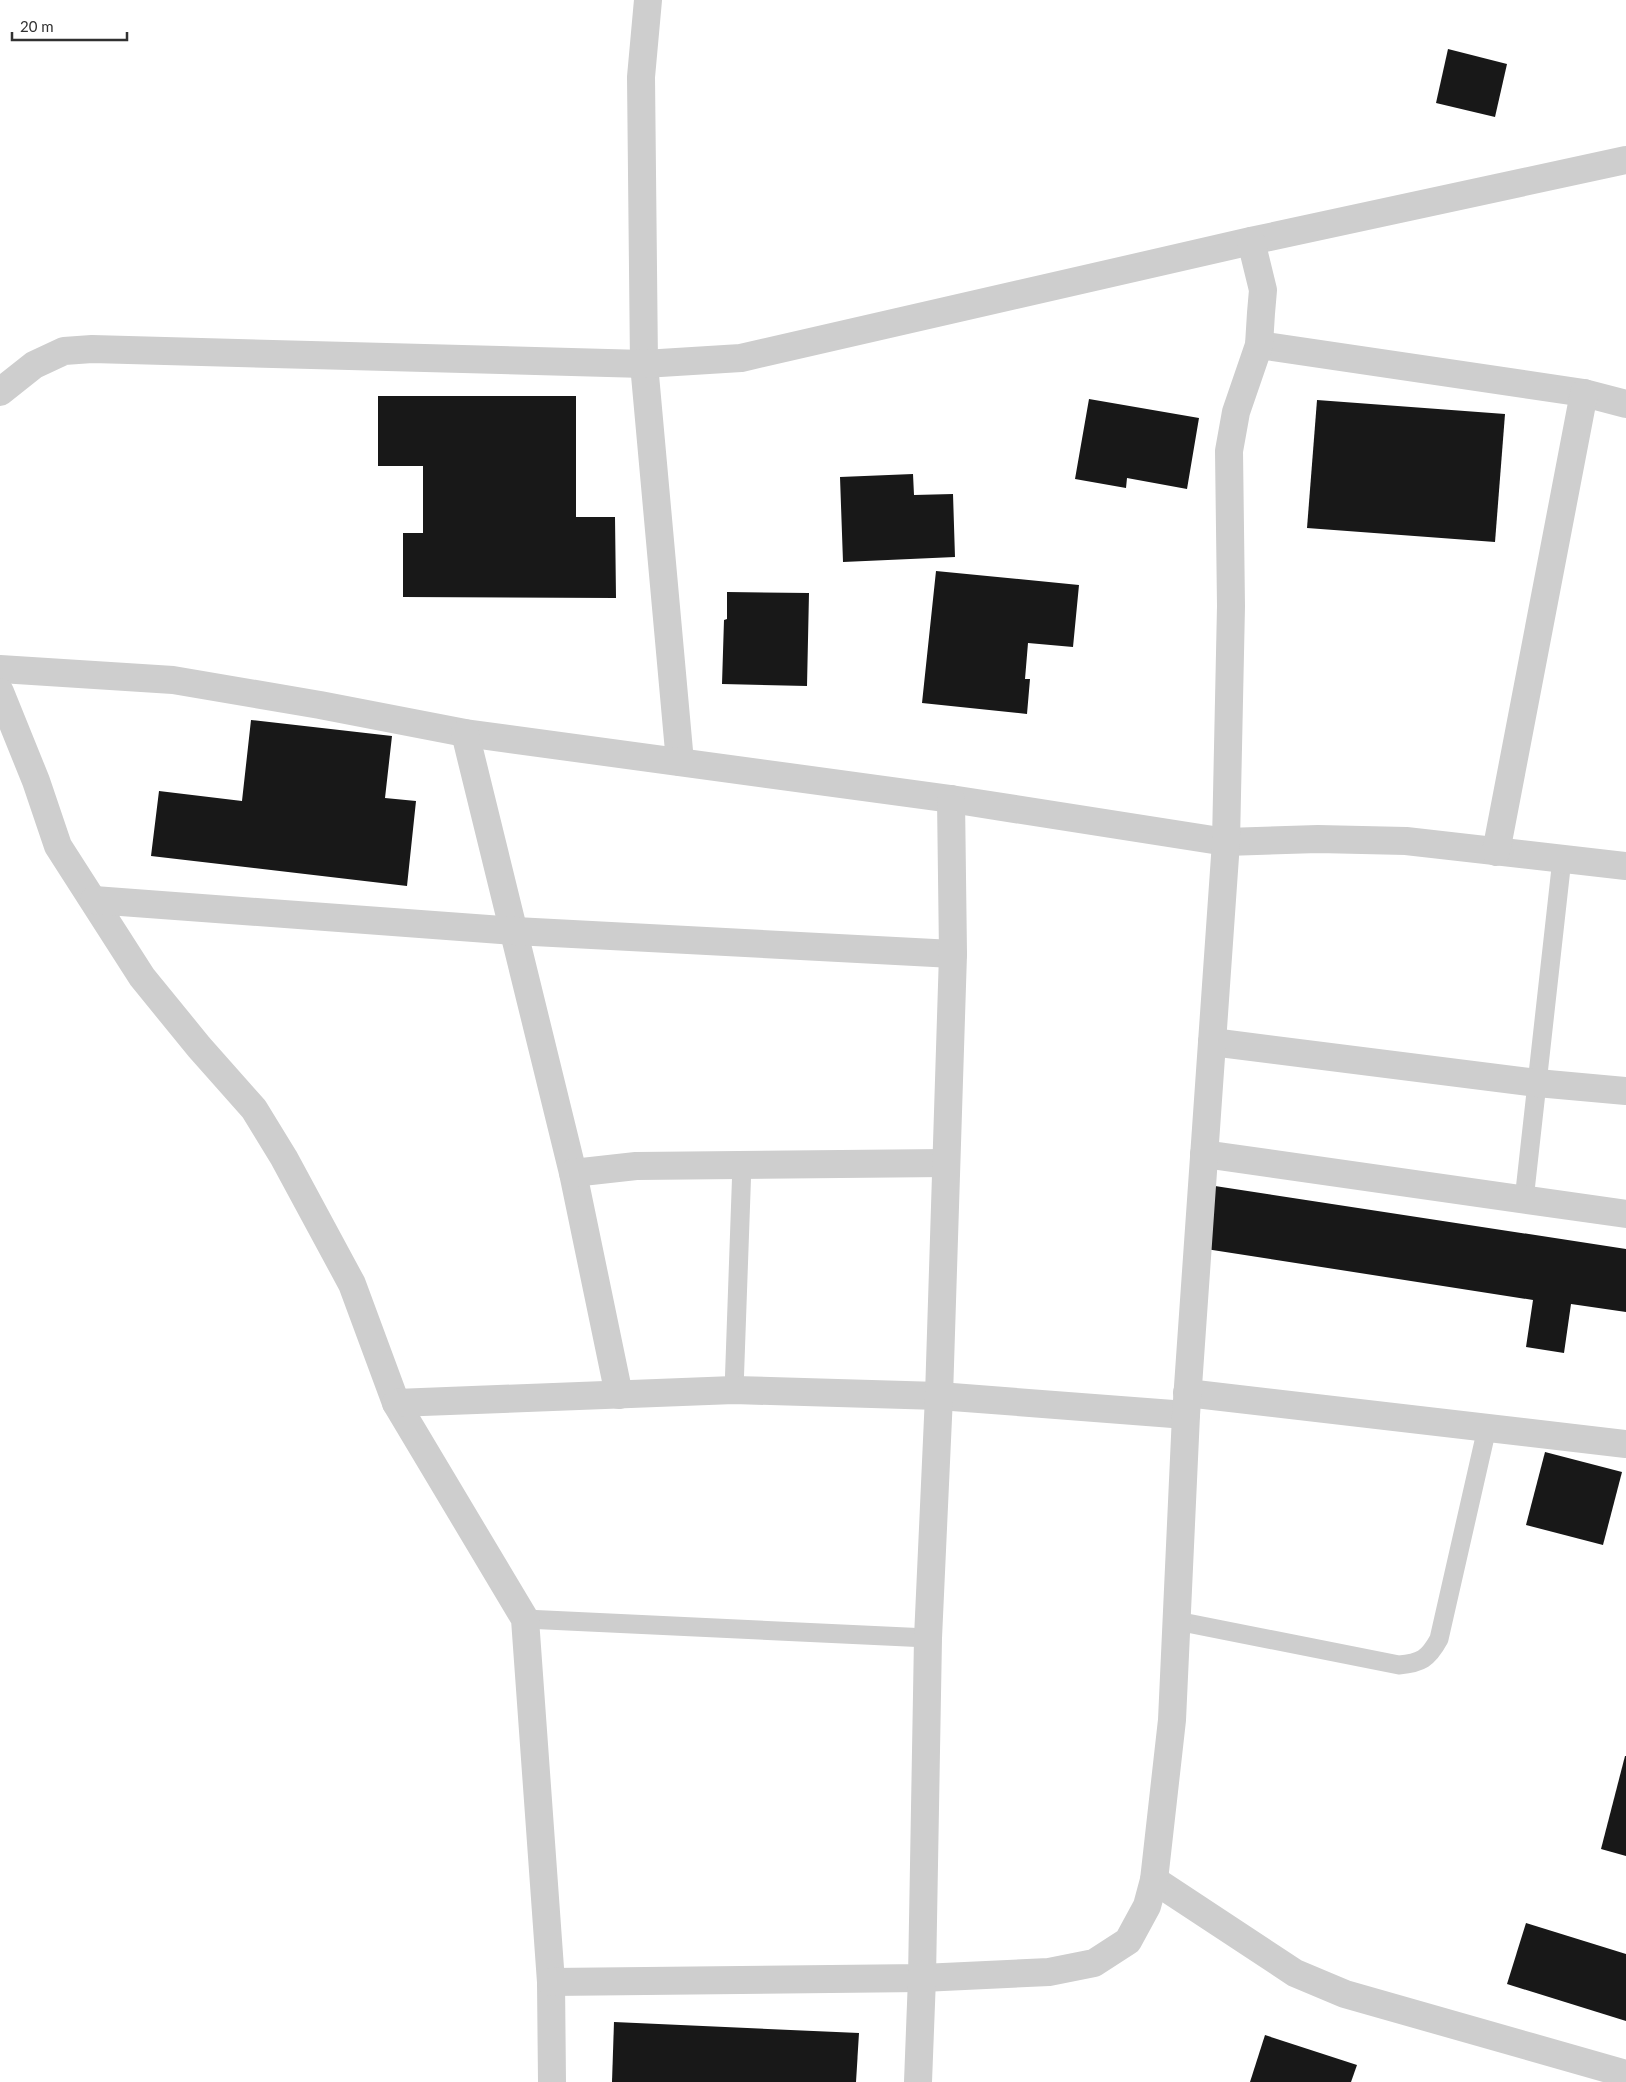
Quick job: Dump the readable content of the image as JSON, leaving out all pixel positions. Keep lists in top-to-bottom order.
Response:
{
  "scale_bar": "20 m"
}
